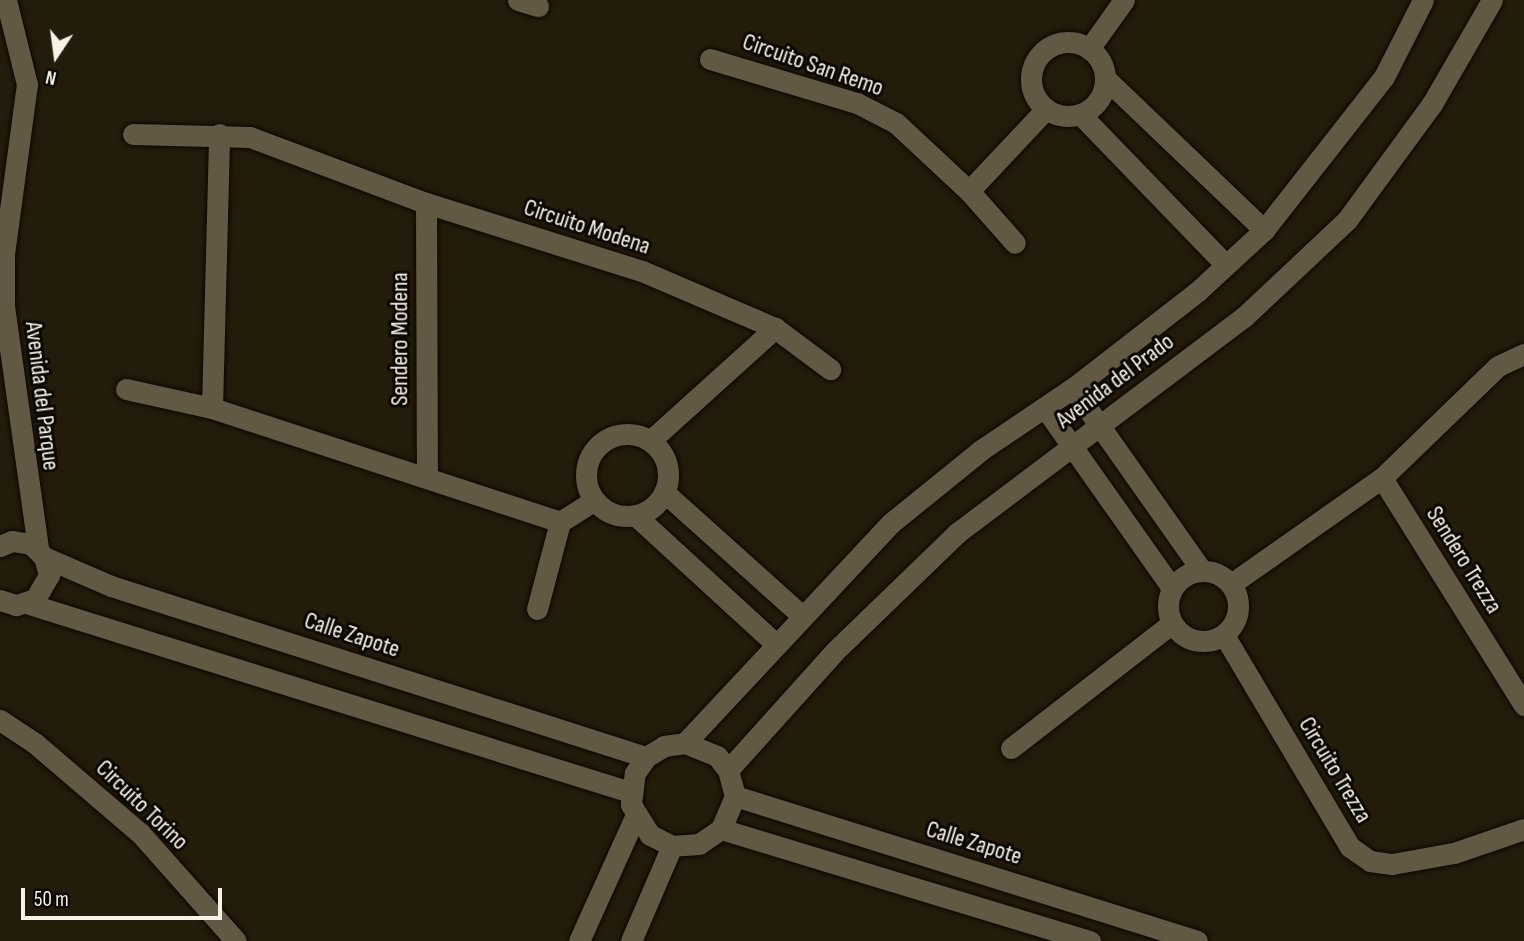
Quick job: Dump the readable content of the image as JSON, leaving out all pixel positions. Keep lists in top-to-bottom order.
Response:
{
  "streets": {
    "street": [
      "Circuito San Remo",
      "Circuito Modena",
      "Sendero Modena",
      "Avenida del Prado",
      "Avenida del Parque",
      "Sendero Trezza",
      "Calle Zapote",
      "Circuito Trezza",
      "Circuito Torino"
    ]
  },
  "crossings": [
    ["Circuito Modena", "Sendero Modena"],
    ["Avenida del Prado", "Calle Zapote"],
    ["Avenida del Parque", "Calle Zapote"]
  ],
  "scale_bar": "50 m",
  "north": "bottom"
}
